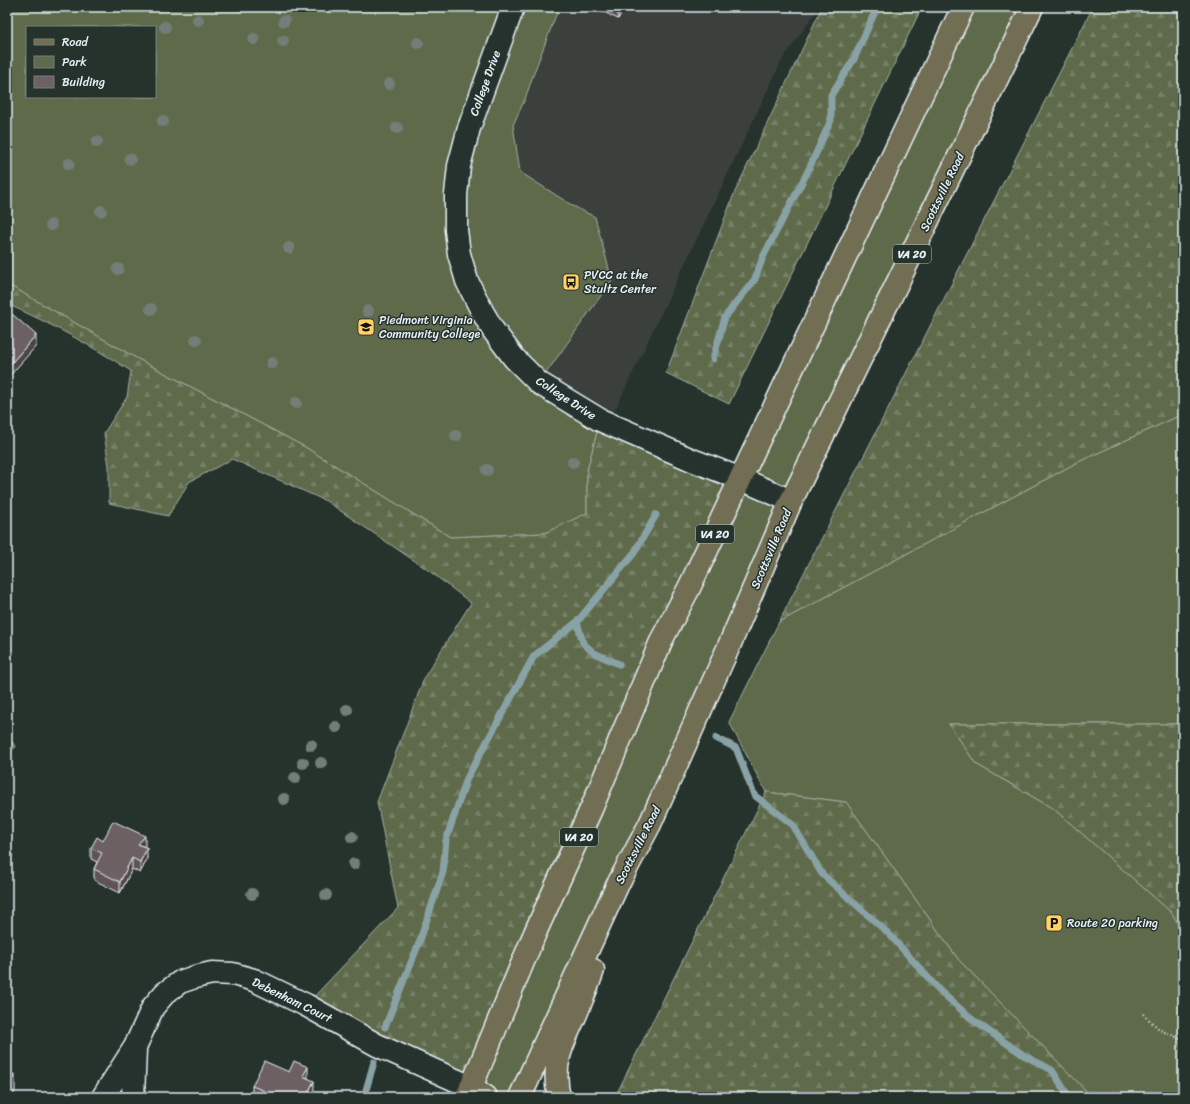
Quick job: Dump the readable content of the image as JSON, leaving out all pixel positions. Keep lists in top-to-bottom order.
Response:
{
  "streets": {
    "highway": ["Scottsville Road", "VA 20"],
    "street": ["College Drive", "Debenham Court"]
  },
  "crossings": [
    ["College Drive", "Scottsville Road"],
    ["College Drive", "VA 20"],
    ["VA 20", "Debenham Court"]
  ],
  "places": {
    "bus stop": ["PVCC at the Stultz Center"],
    "school or university": ["Piedmont Virginia Community College"],
    "parking": ["Route 20 parking"]
  },
  "legend": ["Road", "Park", "Building"]
}
